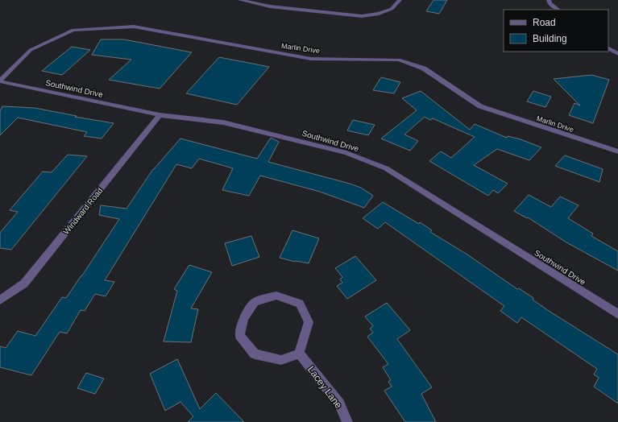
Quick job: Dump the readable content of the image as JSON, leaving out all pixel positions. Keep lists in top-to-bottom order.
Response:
{
  "streets": {
    "street": [
      "Marlin Drive",
      "Southwind Drive",
      "Windward Road",
      "Lacey Lane"
    ]
  },
  "crossings": [
    ["Marlin Drive", "Southwind Drive"],
    ["Southwind Drive", "Windward Road"]
  ],
  "legend": ["Road", "Building"]
}
